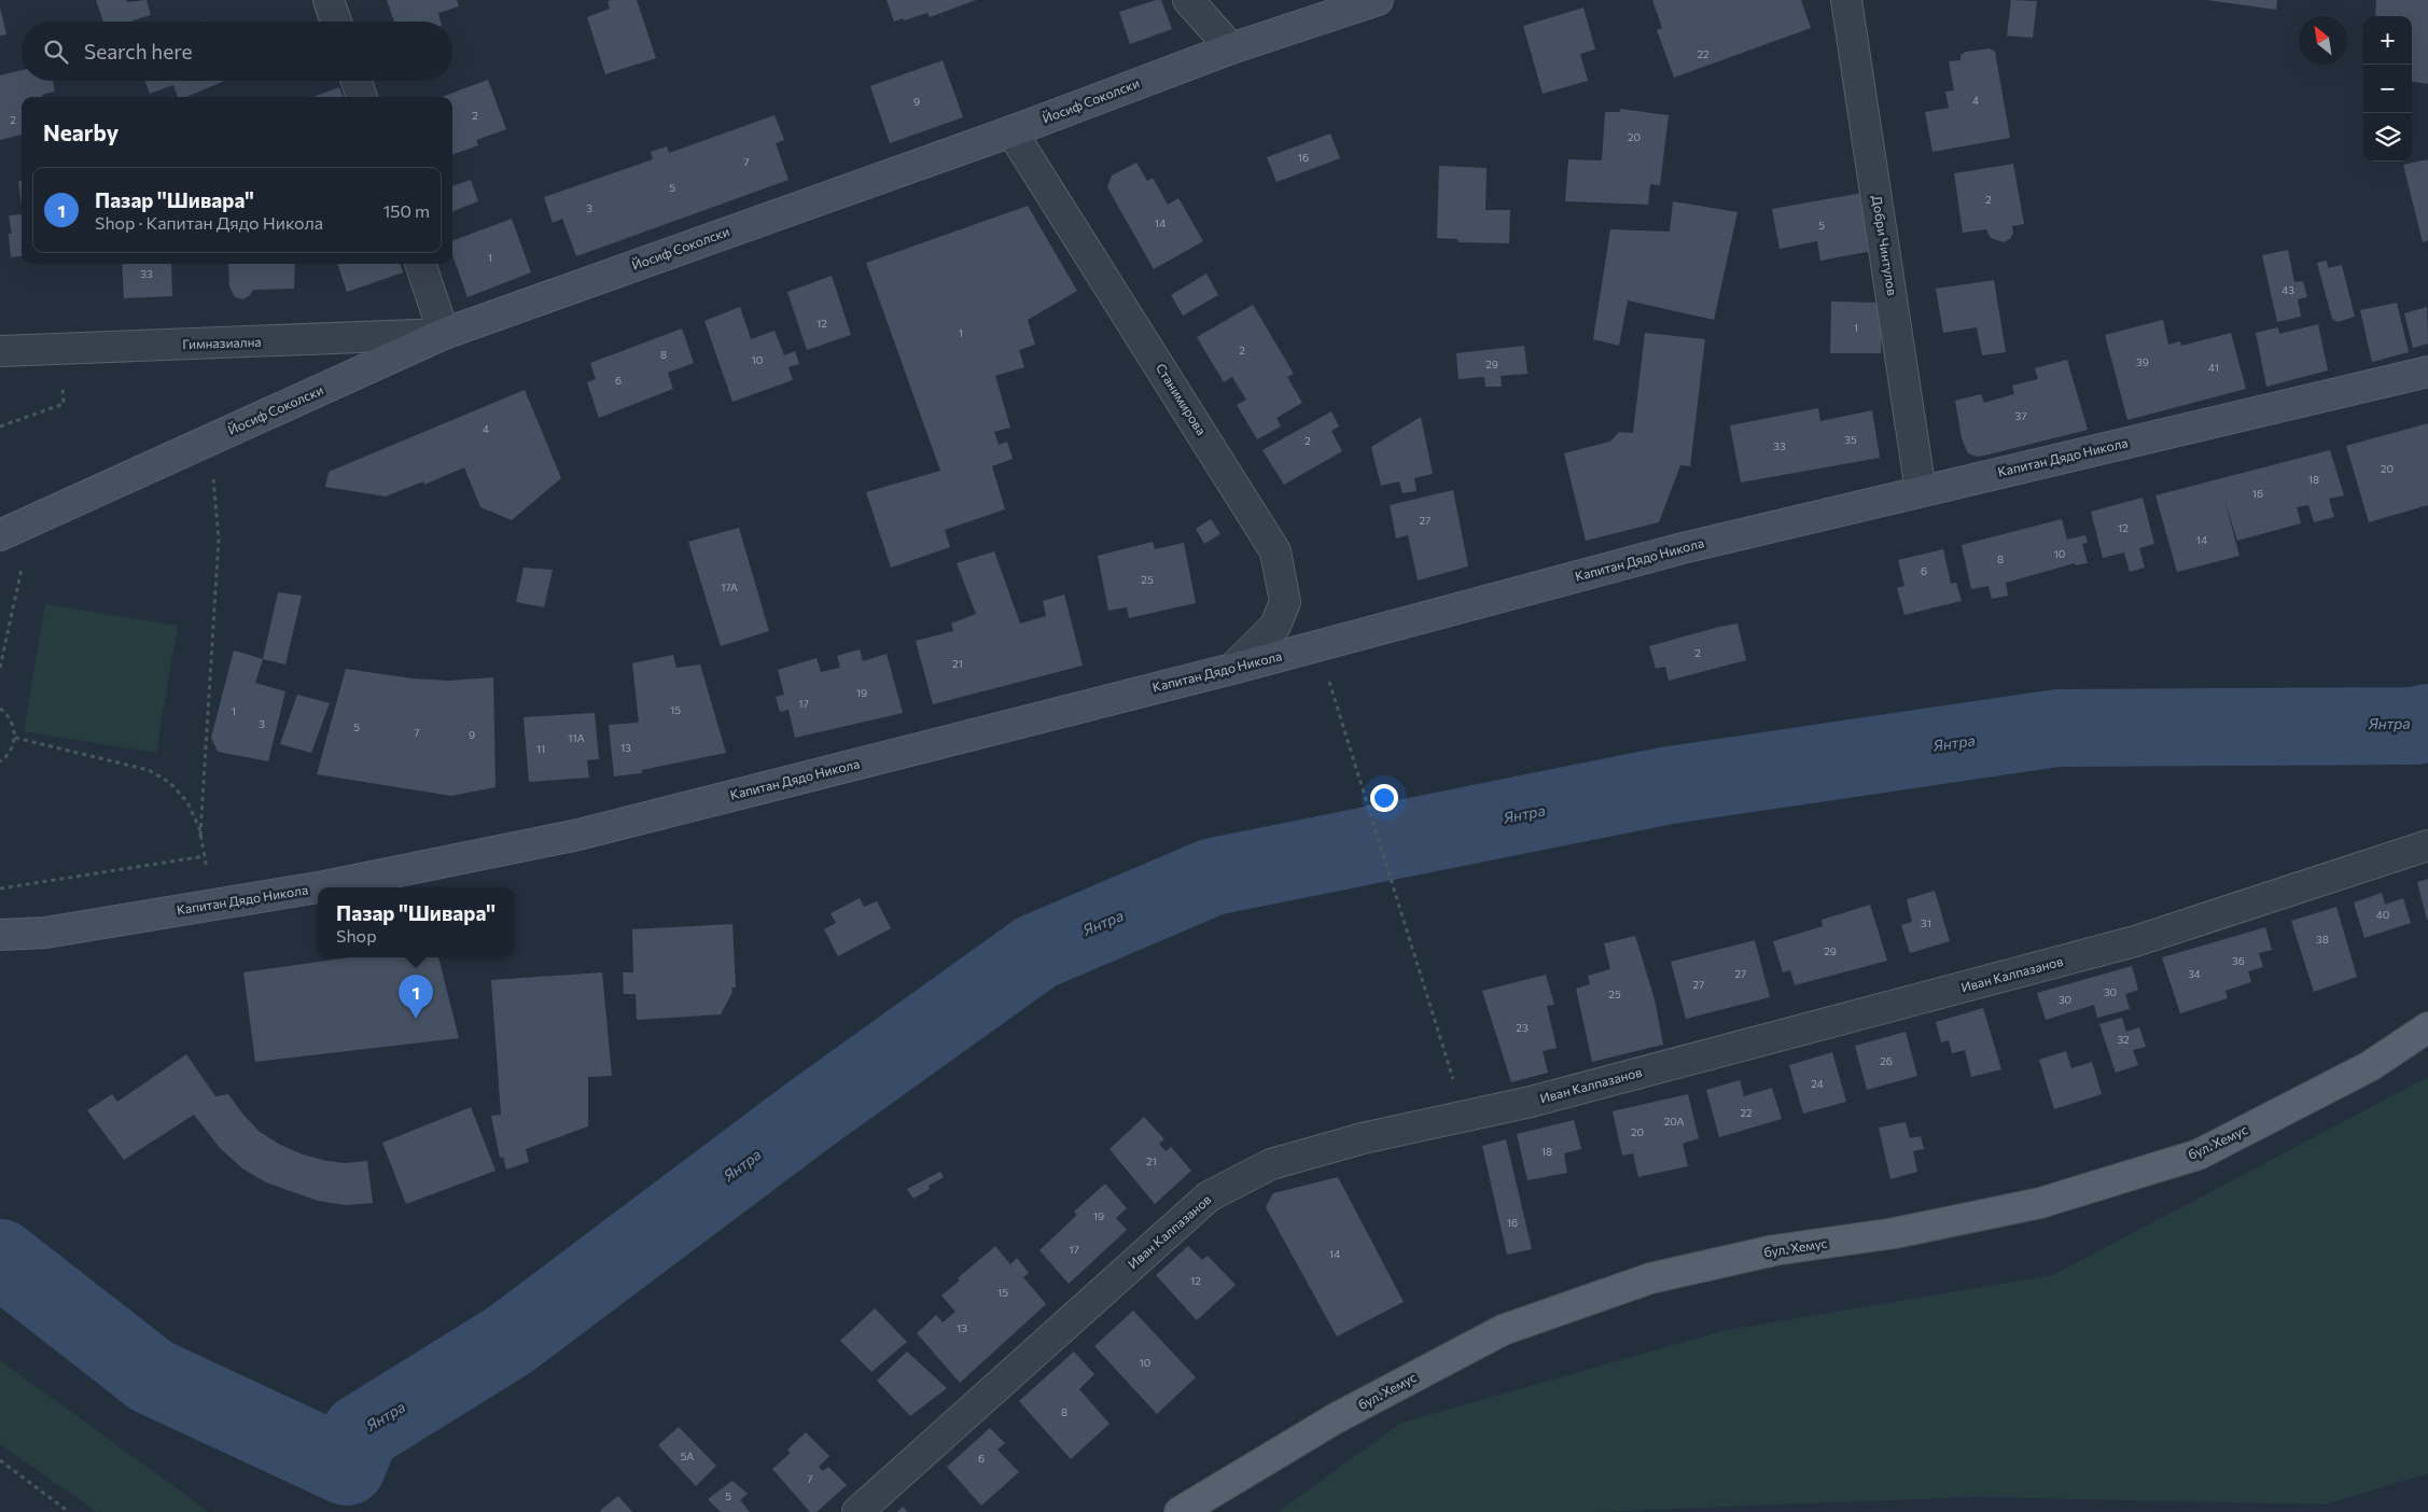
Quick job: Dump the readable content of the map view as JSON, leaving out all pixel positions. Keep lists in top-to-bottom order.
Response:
{
  "streets": {
    "main road": ["бул. Хемус"],
    "street": [
      "Йосиф Соколски",
      "Добри Чинтулов",
      "Гимназиална",
      "Станимирова",
      "Капитан Дядо Никола",
      "Иван Калпазанов"
    ]
  },
  "crossings": [
    ["Йосиф Соколски", "Гимназиална"],
    ["Йосиф Соколски", "Станимирова"],
    ["Добри Чинтулов", "Капитан Дядо Никола"],
    ["Станимирова", "Капитан Дядо Никола"]
  ],
  "water": ["Янтра"],
  "house_numbers": [
    "22",
    "4",
    "9",
    "2",
    "2",
    "20",
    "16",
    "7",
    "5",
    "2",
    "3",
    "14",
    "5",
    "1",
    "33",
    "43",
    "12",
    "1",
    "1",
    "2",
    "8",
    "10",
    "39",
    "29",
    "41",
    "6",
    "37",
    "4",
    "35",
    "2",
    "33",
    "20",
    "18",
    "16",
    "27",
    "12",
    "14",
    "10",
    "8",
    "6",
    "25",
    "17А",
    "2",
    "21",
    "19",
    "17",
    "15",
    "1",
    "3",
    "5",
    "7",
    "9",
    "11А",
    "13",
    "11",
    "40",
    "31",
    "38",
    "29",
    "36",
    "27",
    "34",
    "27",
    "30",
    "25",
    "30",
    "23",
    "32",
    "26",
    "24",
    "22",
    "20А",
    "20",
    "18",
    "21",
    "19",
    "16",
    "17",
    "14",
    "12",
    "15",
    "13",
    "10",
    "8",
    "5А",
    "6",
    "7",
    "5"
  ],
  "north": "top left",
  "page": {
    "map_buttons": ["+", "−"],
    "search": "Search here",
    "heading": "Nearby",
    "list": [
      {
        "mark": "1",
        "name": "Пазар ''Шивара''",
        "note": "Shop · Капитан Дядо Никола",
        "value": "150 m"
      }
    ],
    "popup": ["Пазар ''Шивара''", "Shop"],
    "pins": "1"
  }
}
